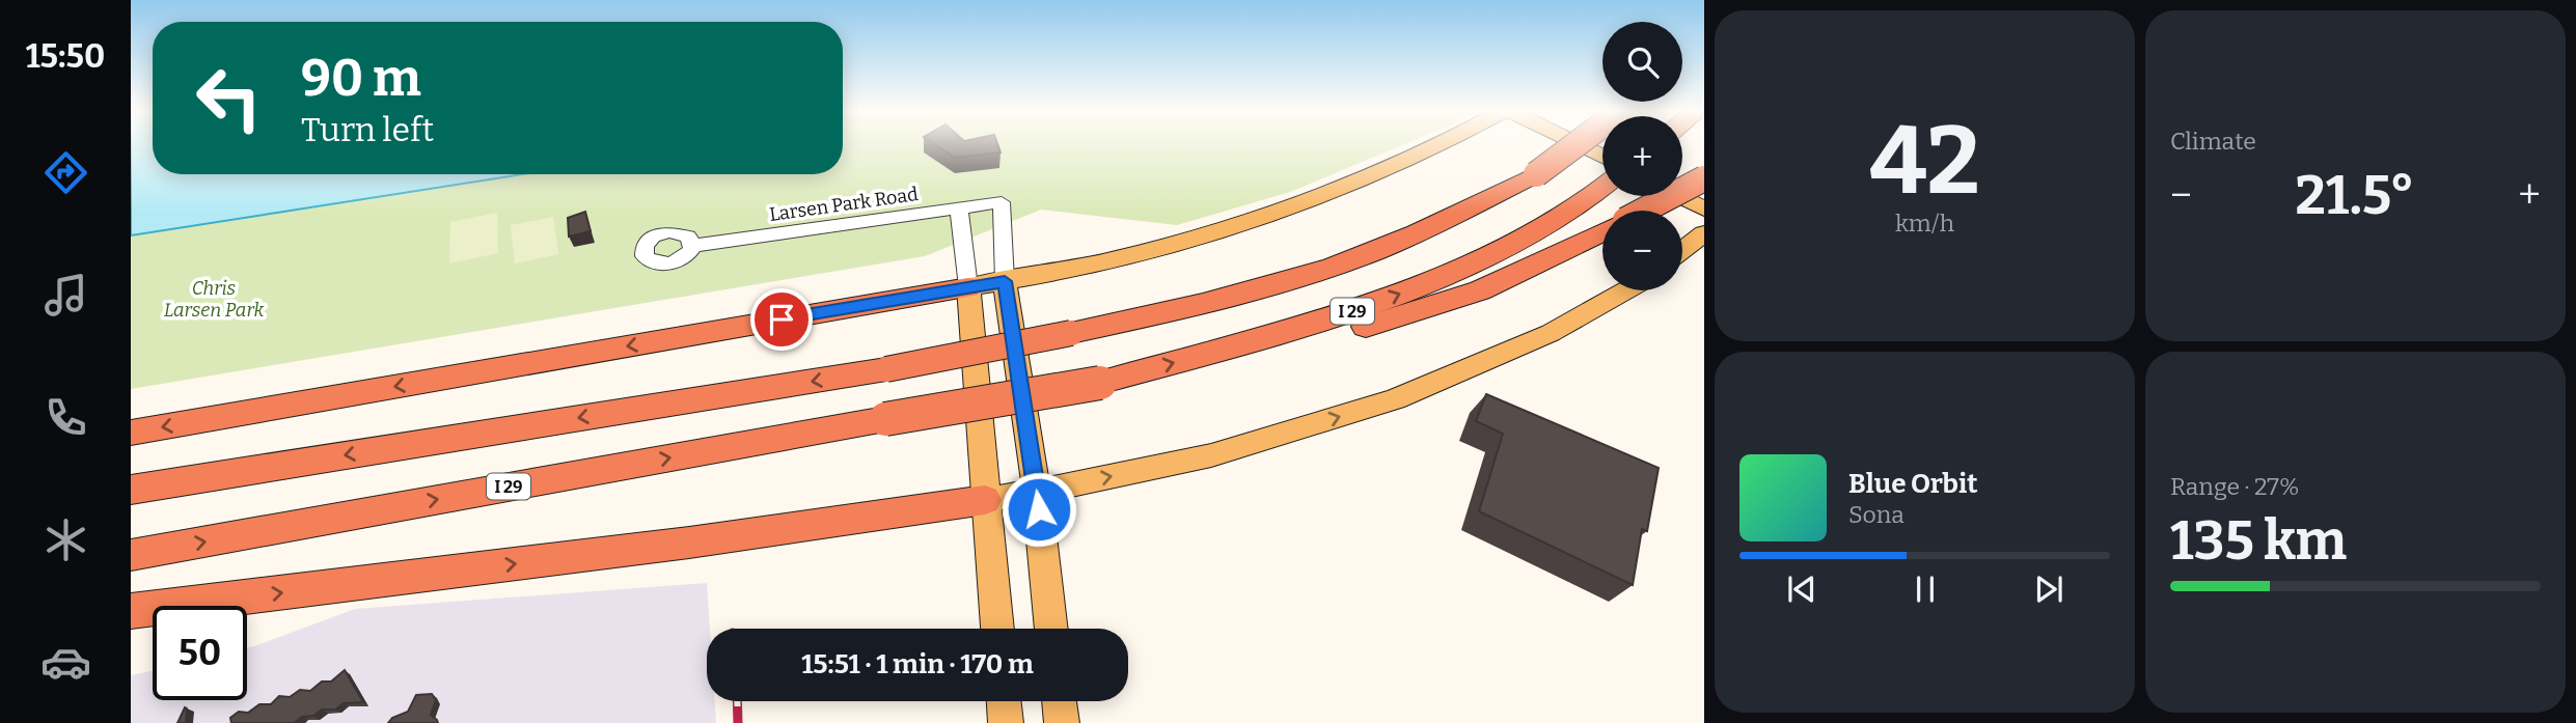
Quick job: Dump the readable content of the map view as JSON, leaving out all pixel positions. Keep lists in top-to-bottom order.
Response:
{
  "streets": {
    "highway": ["I 29"],
    "street": ["Larsen Park Road"]
  },
  "parks": ["Chris Larsen Park"],
  "page": {
    "tabs": "15:50",
    "tile": [
      ["42", "km/h"],
      "Climate",
      ["Range · 27%", "135 km"]
    ],
    "map_buttons": ["+", "−"],
    "turn": ["90 m", "Turn left"],
    "heat": ["−", "21.5°", "+"],
    "song": ["Blue Orbit", "Sona"],
    "limit": "50",
    "trip": "15:51 · 1 min · 170 m"
  }
}
